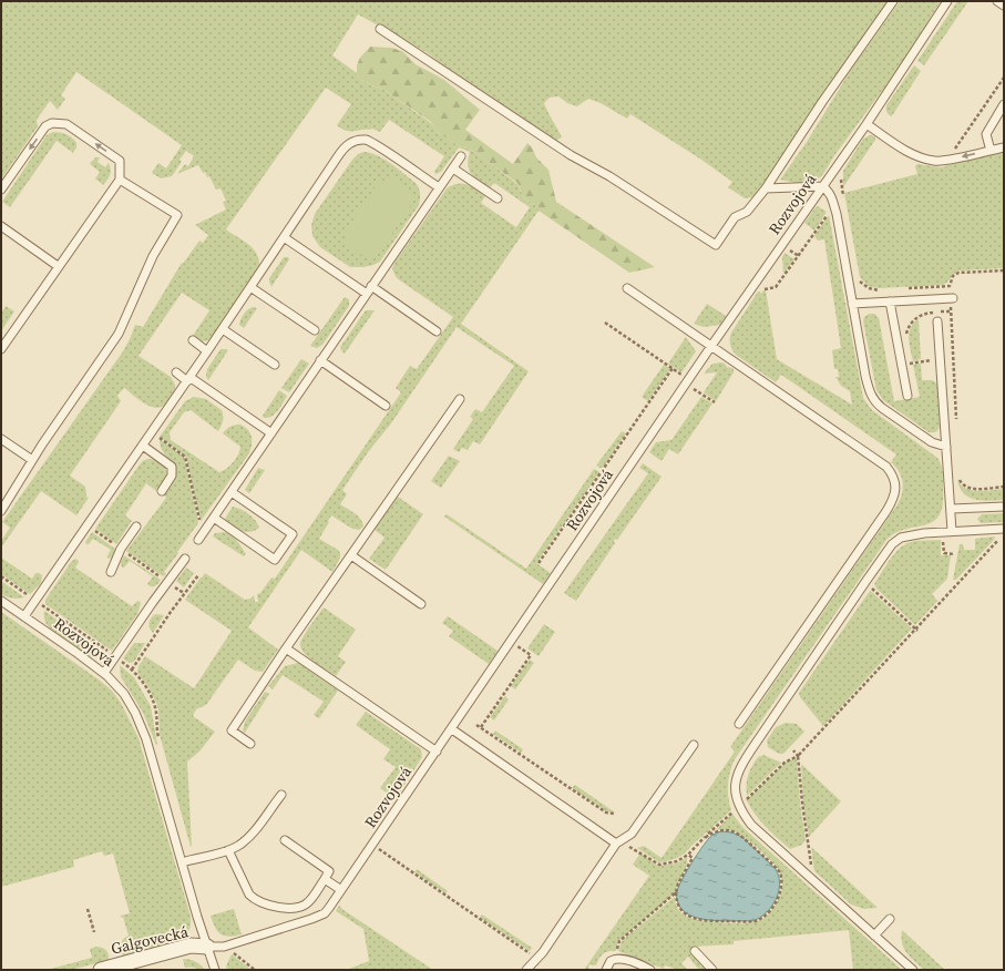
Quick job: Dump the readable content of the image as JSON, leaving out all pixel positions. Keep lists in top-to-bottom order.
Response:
{
  "streets": {
    "street": ["Galgovecká"],
    "lane": ["Rozvojová"]
  },
  "crossings": [
    ["Rozvojová", "Galgovecká"]
  ]
}
